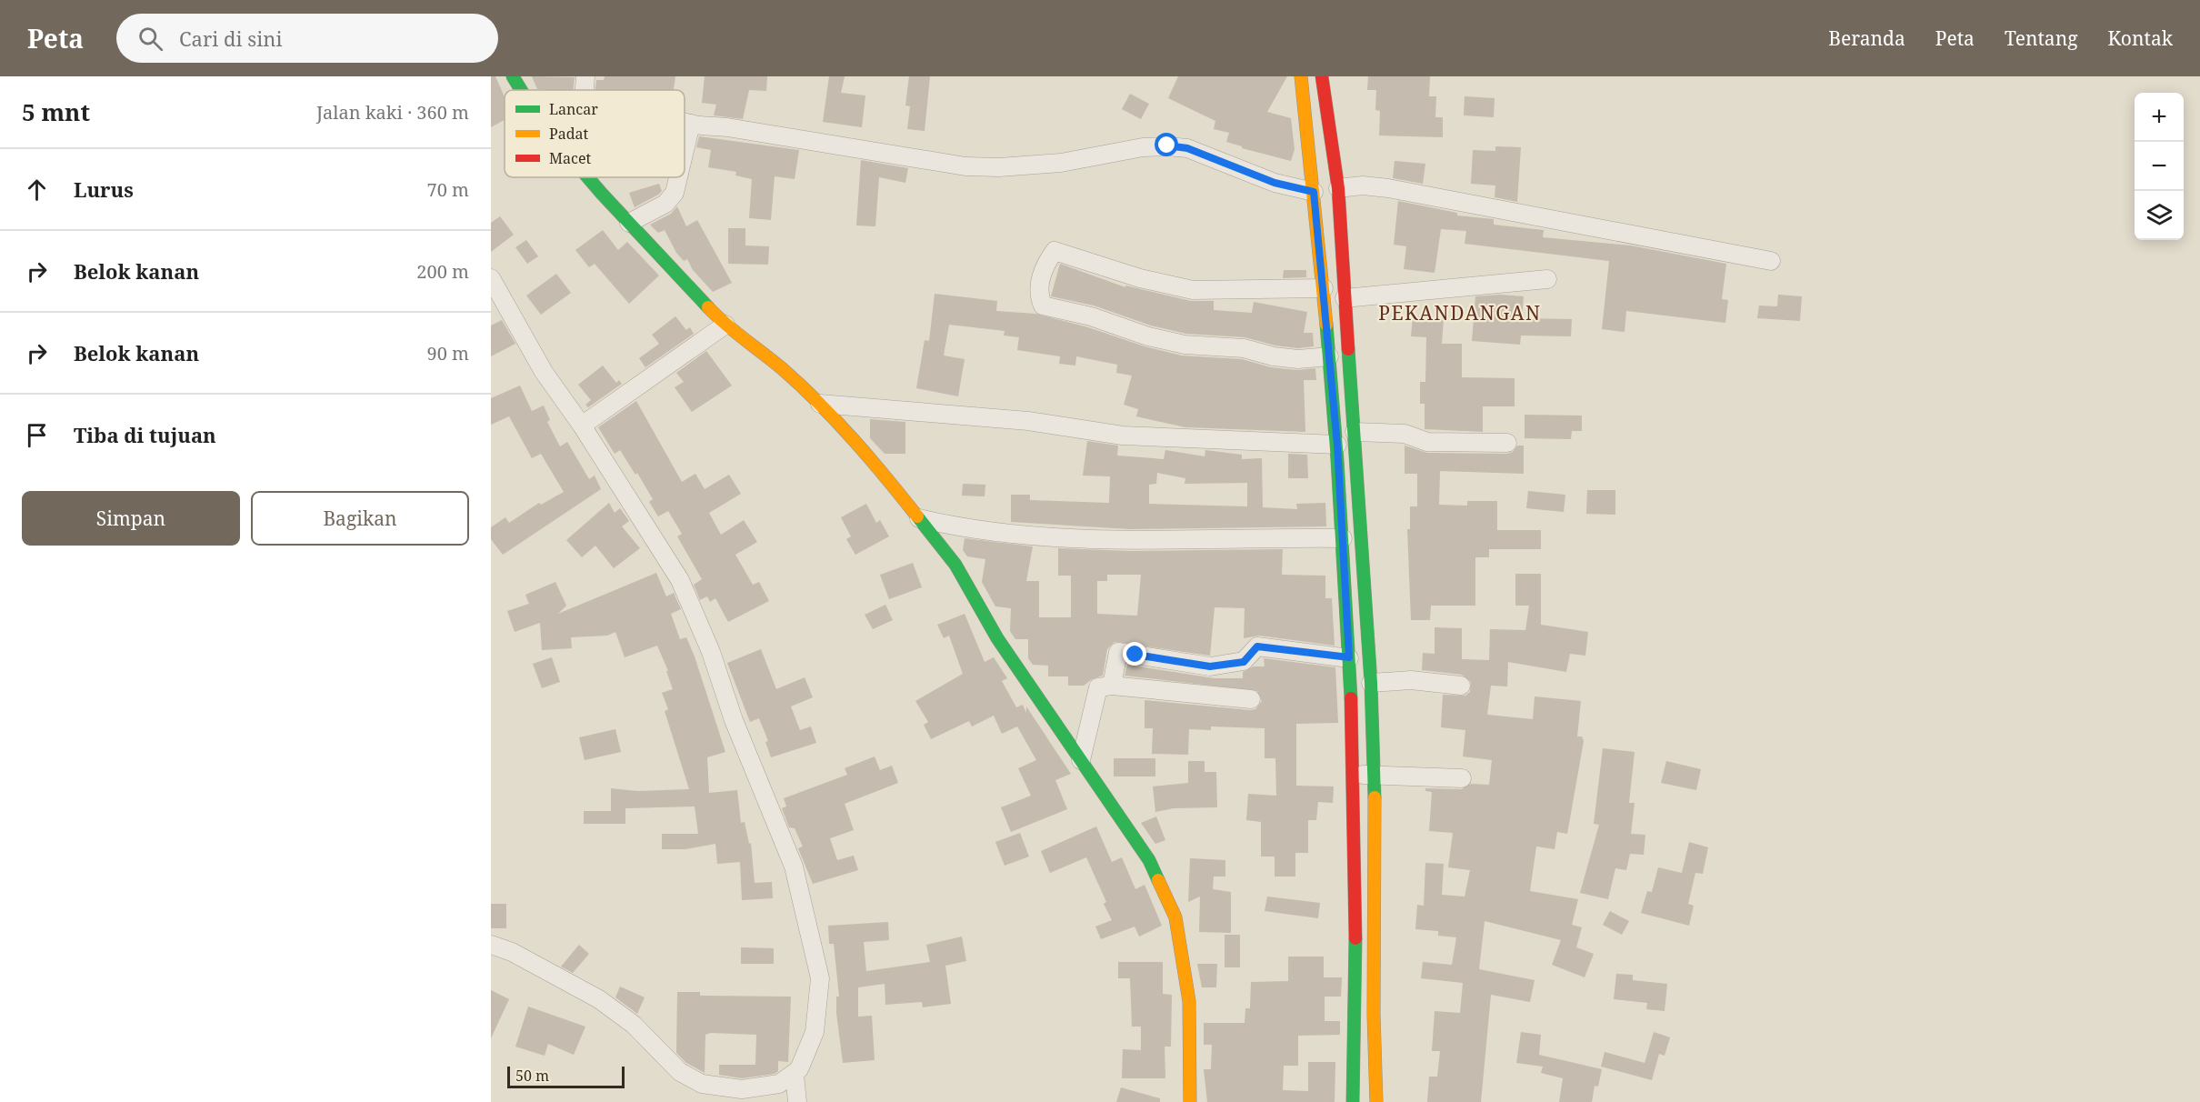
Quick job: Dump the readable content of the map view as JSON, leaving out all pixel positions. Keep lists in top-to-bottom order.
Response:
{
  "districts": ["PEKANDANGAN"],
  "legend": ["Lancar", "Padat", "Macet"],
  "scale_bar": "50 m",
  "page": {
    "header": "Peta",
    "search": "Cari di sini",
    "nav": [
      "Beranda",
      "Peta",
      "Tentang",
      "Kontak"
    ],
    "heading": ["5 mnt", "Jalan kaki · 360 m"],
    "map_buttons": ["+", "−"],
    "list": [
      ["Lurus", "70 m"],
      ["Belok kanan", "200 m"],
      ["Belok kanan", "90 m"],
      "Tiba di tujuan"
    ],
    "buttons": ["Simpan", "Bagikan"],
    "scale": "50 m"
  }
}
